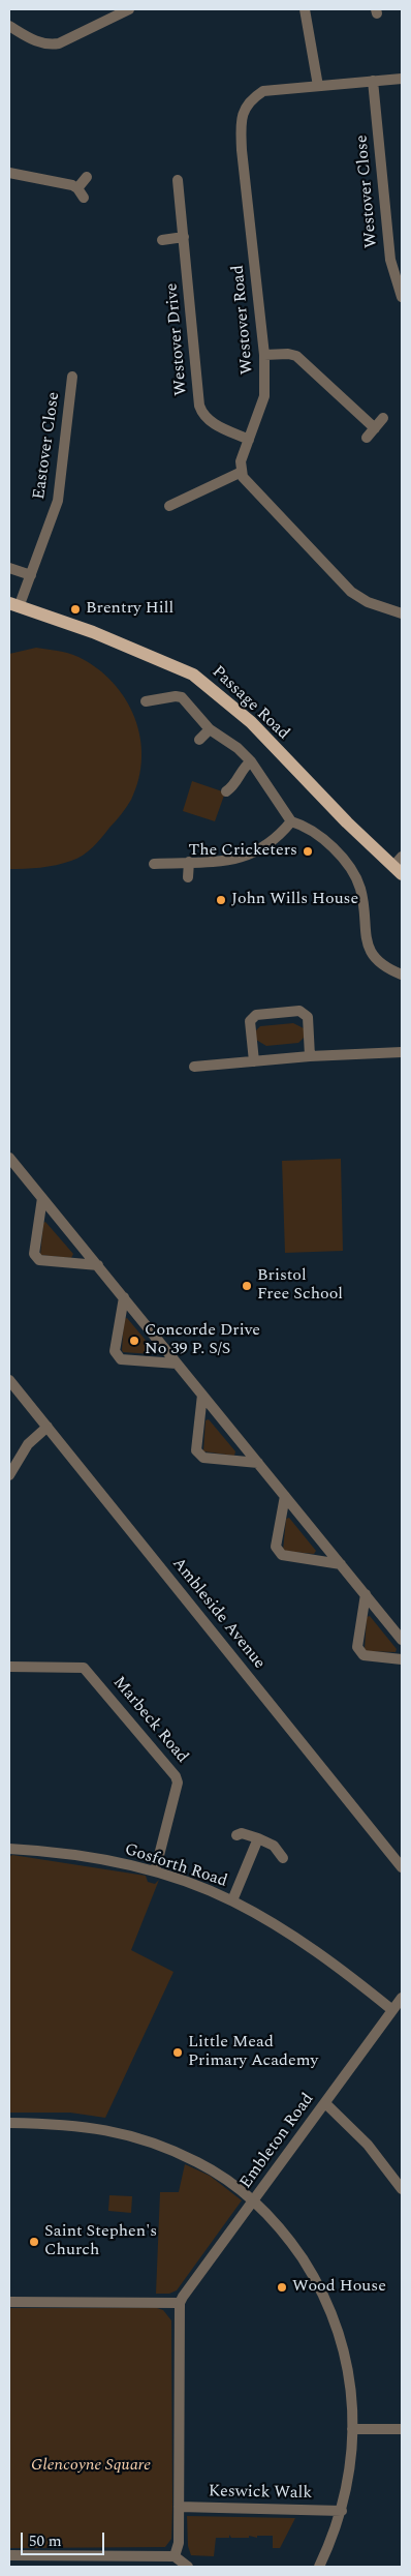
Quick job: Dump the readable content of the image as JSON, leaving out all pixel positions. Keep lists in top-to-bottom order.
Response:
{
  "streets": {
    "main road": ["Passage Road"],
    "street": [
      "Westover Close",
      "Westover Road",
      "Westover Drive",
      "Eastover Close",
      "Ambleside Avenue",
      "Marbeck Road",
      "Gosforth Road",
      "Embleton Road",
      "Keswick Walk"
    ]
  },
  "crossings": [
    ["Westover Close", "Westover Road"],
    ["Westover Road", "Westover Drive"],
    ["Eastover Close", "Passage Road"],
    ["Marbeck Road", "Gosforth Road"],
    ["Gosforth Road", "Embleton Road"]
  ],
  "parks": ["Glencoyne Square"],
  "places": [
    "Brentry Hill",
    "The Cricketers",
    "John Wills House",
    "Bristol Free School",
    "Concorde Drive No 39 P. S/S",
    "Little Mead Primary Academy",
    "Saint Stephen's Church",
    "Wood House"
  ],
  "scale_bar": "50 m"
}
